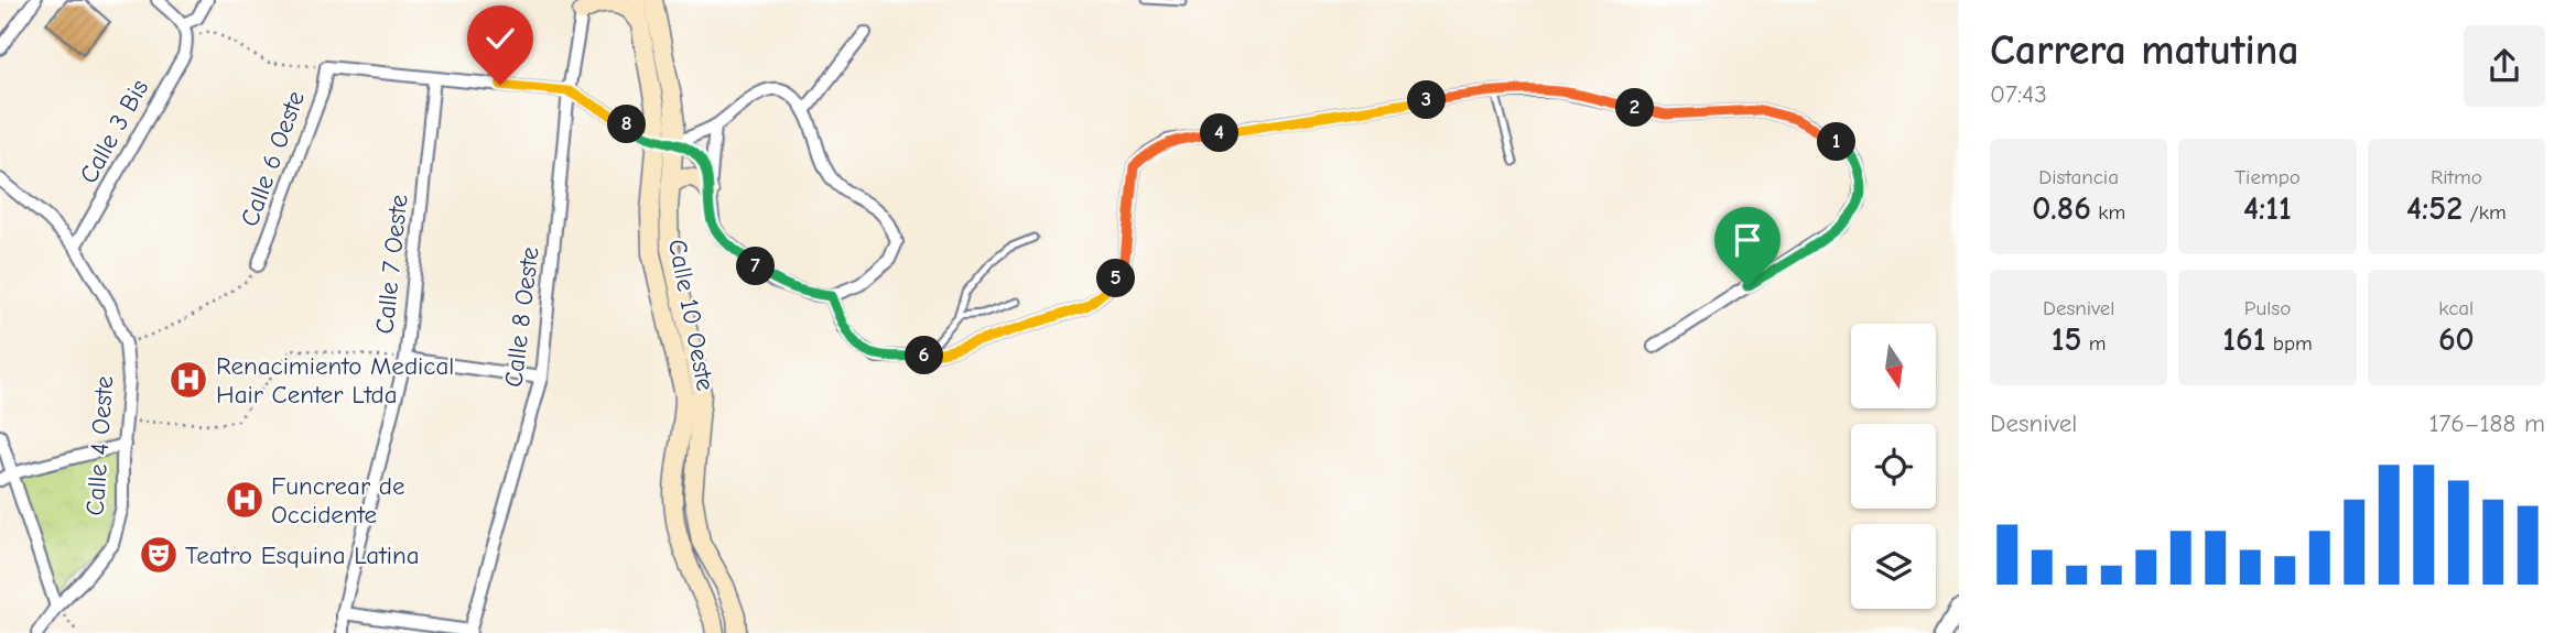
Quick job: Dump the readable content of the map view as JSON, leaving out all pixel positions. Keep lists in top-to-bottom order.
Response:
{
  "streets": {
    "main road": ["Calle 10 Oeste"],
    "street": [
      "Calle 3 Bis",
      "Calle 6 Oeste",
      "Calle 7 Oeste",
      "Calle 8 Oeste",
      "Calle 4 Oeste"
    ]
  },
  "crossings": [
    ["Calle 3 Bis", "Calle 4 Oeste"]
  ],
  "places": {
    "hospital": ["Renacimiento Medical Hair Center Ltda", "Funcrear de Occidente"],
    "theatre": ["Teatro Esquina Latina"]
  },
  "north": "bottom",
  "page": {
    "heading": ["Carrera matutina", "07:43"],
    "pins": [
      "3",
      "2",
      "8",
      "4",
      "1",
      "7",
      "5",
      "6"
    ],
    "stats": [
      ["Distancia", "0.86 km"],
      ["Tiempo", "4:11"],
      ["Ritmo", "4:52 /km"],
      ["Desnivel", "15 m"],
      ["Pulso", "161 bpm"],
      ["kcal", "60"]
    ],
    "chart": ["Desnivel", "176–188 m"]
  }
}
